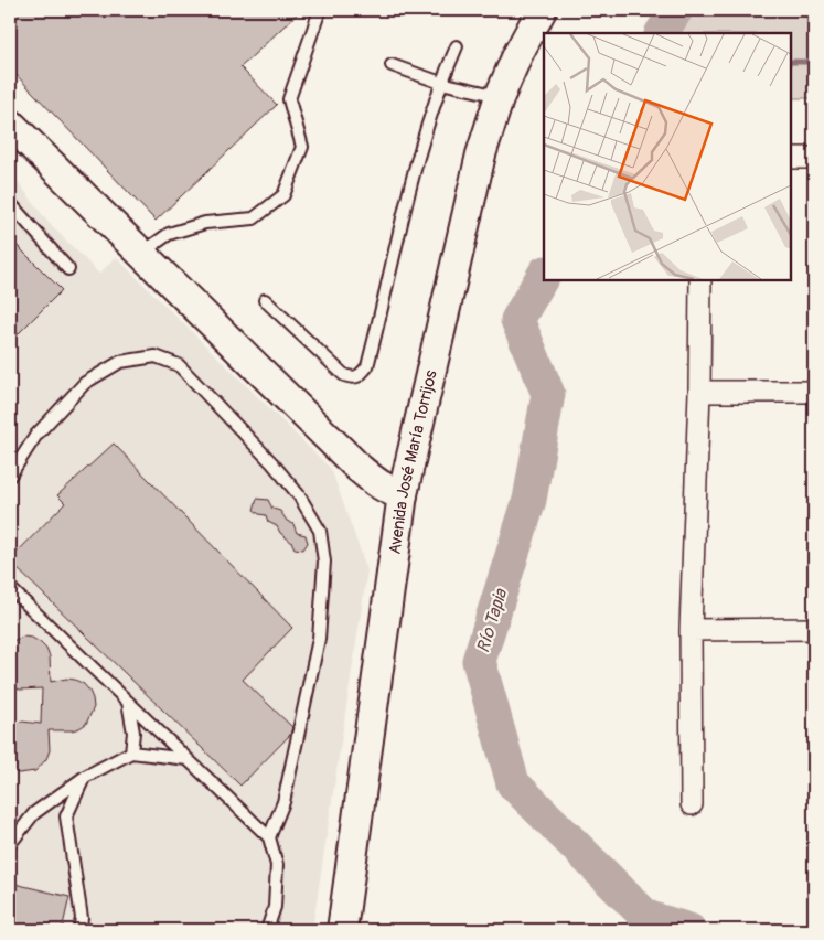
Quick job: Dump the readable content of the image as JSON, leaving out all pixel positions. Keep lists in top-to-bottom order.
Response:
{
  "streets": {
    "main road": ["Avenida José María Torrijos"]
  },
  "water": ["Río Tapia"]
}
